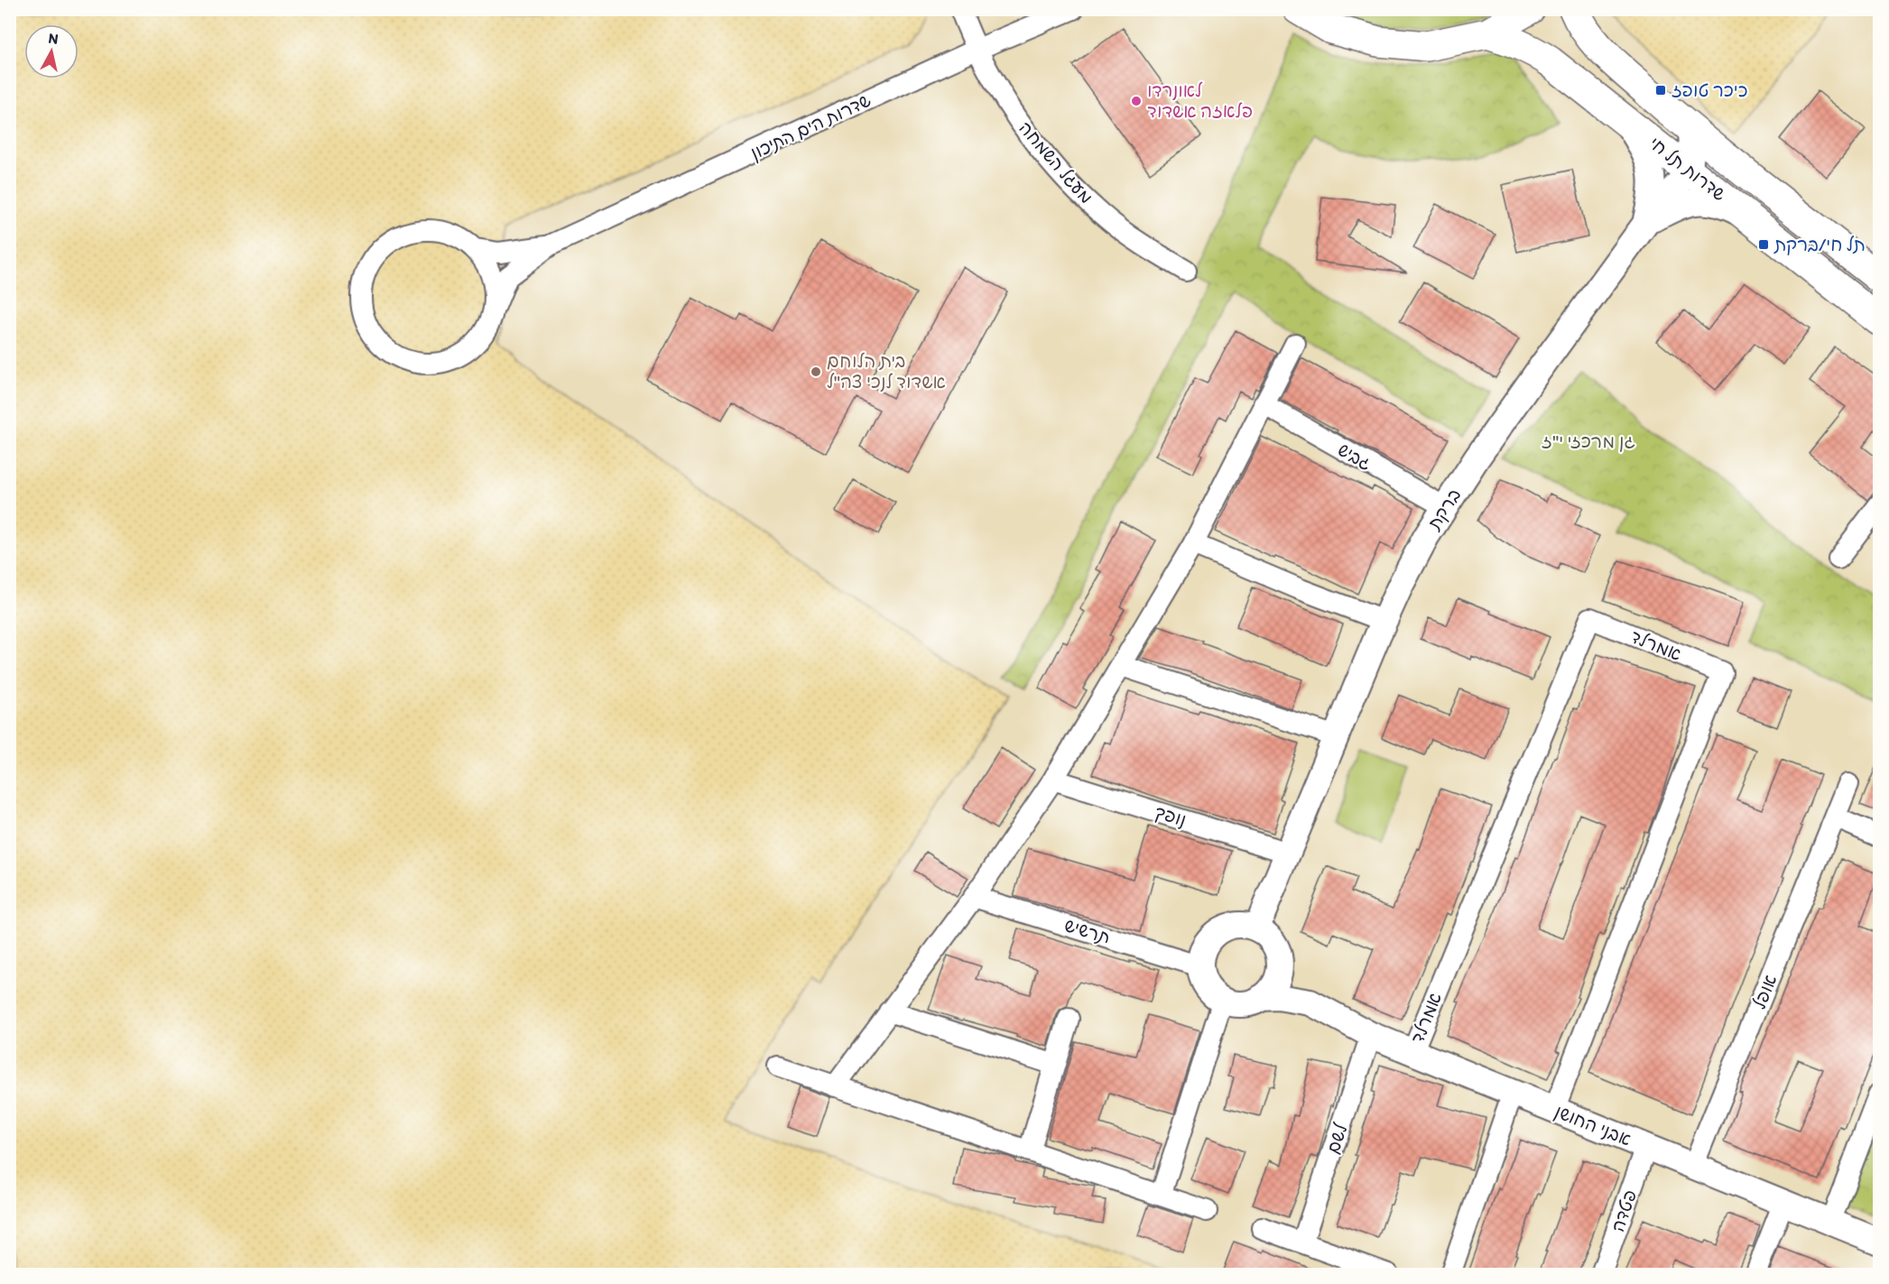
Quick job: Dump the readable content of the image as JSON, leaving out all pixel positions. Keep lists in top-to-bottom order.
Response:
{
  "streets": {
    "main road": ["שדרות תל חי"],
    "street": [
      "שדרות הים התיכון",
      "מעגל השמחה",
      "גביש",
      "ברקת",
      "אמרלד",
      "נופך",
      "תרשיש",
      "אופל",
      "אבני החושן",
      "לשם",
      "פטדה"
    ]
  },
  "crossings": [
    ["שדרות הים התיכון", "מעגל השמחה"],
    ["שדרות תל חי", "ברקת"],
    ["גביש", "ברקת"],
    ["ברקת", "נופך"],
    ["ברקת", "תרשיש"],
    ["ברקת", "אבני החושן"],
    ["אמרלד", "אבני החושן"],
    ["תרשיש", "אבני החושן"],
    ["אופל", "אבני החושן"],
    ["אבני החושן", "לשם"],
    ["אבני החושן", "פטדה"]
  ],
  "parks": ["גן מרכזי י\"ז"],
  "places": {
    "transit": ["כיכר טופז", "תל חי/ברקת"],
    "other": ["לאונרדו פלאזה אשדוד", "בית הלוחם אשדוד לנכי צה\"ל"]
  },
  "north": "top"
}
